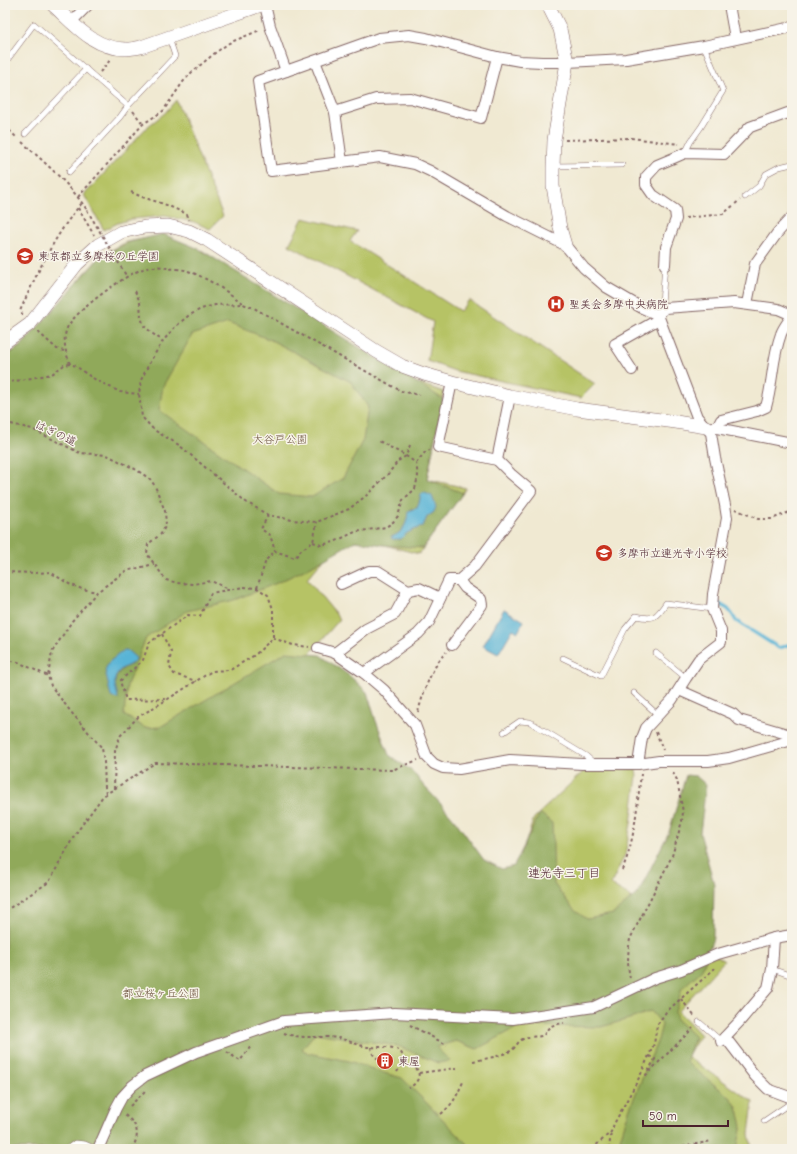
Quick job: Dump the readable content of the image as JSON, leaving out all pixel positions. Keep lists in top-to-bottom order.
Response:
{
  "streets": {
    "path": ["はぎの道"]
  },
  "districts": ["連光寺三丁目"],
  "parks": ["大谷戸公園", "都立桜ヶ丘公園"],
  "places": {
    "school or university": ["東京都立多摩桜の丘学園", "多摩市立連光寺小学校"],
    "hospital": ["聖美会多摩中央病院"],
    "building": ["東屋"]
  },
  "scale_bar": "50 m"
}
